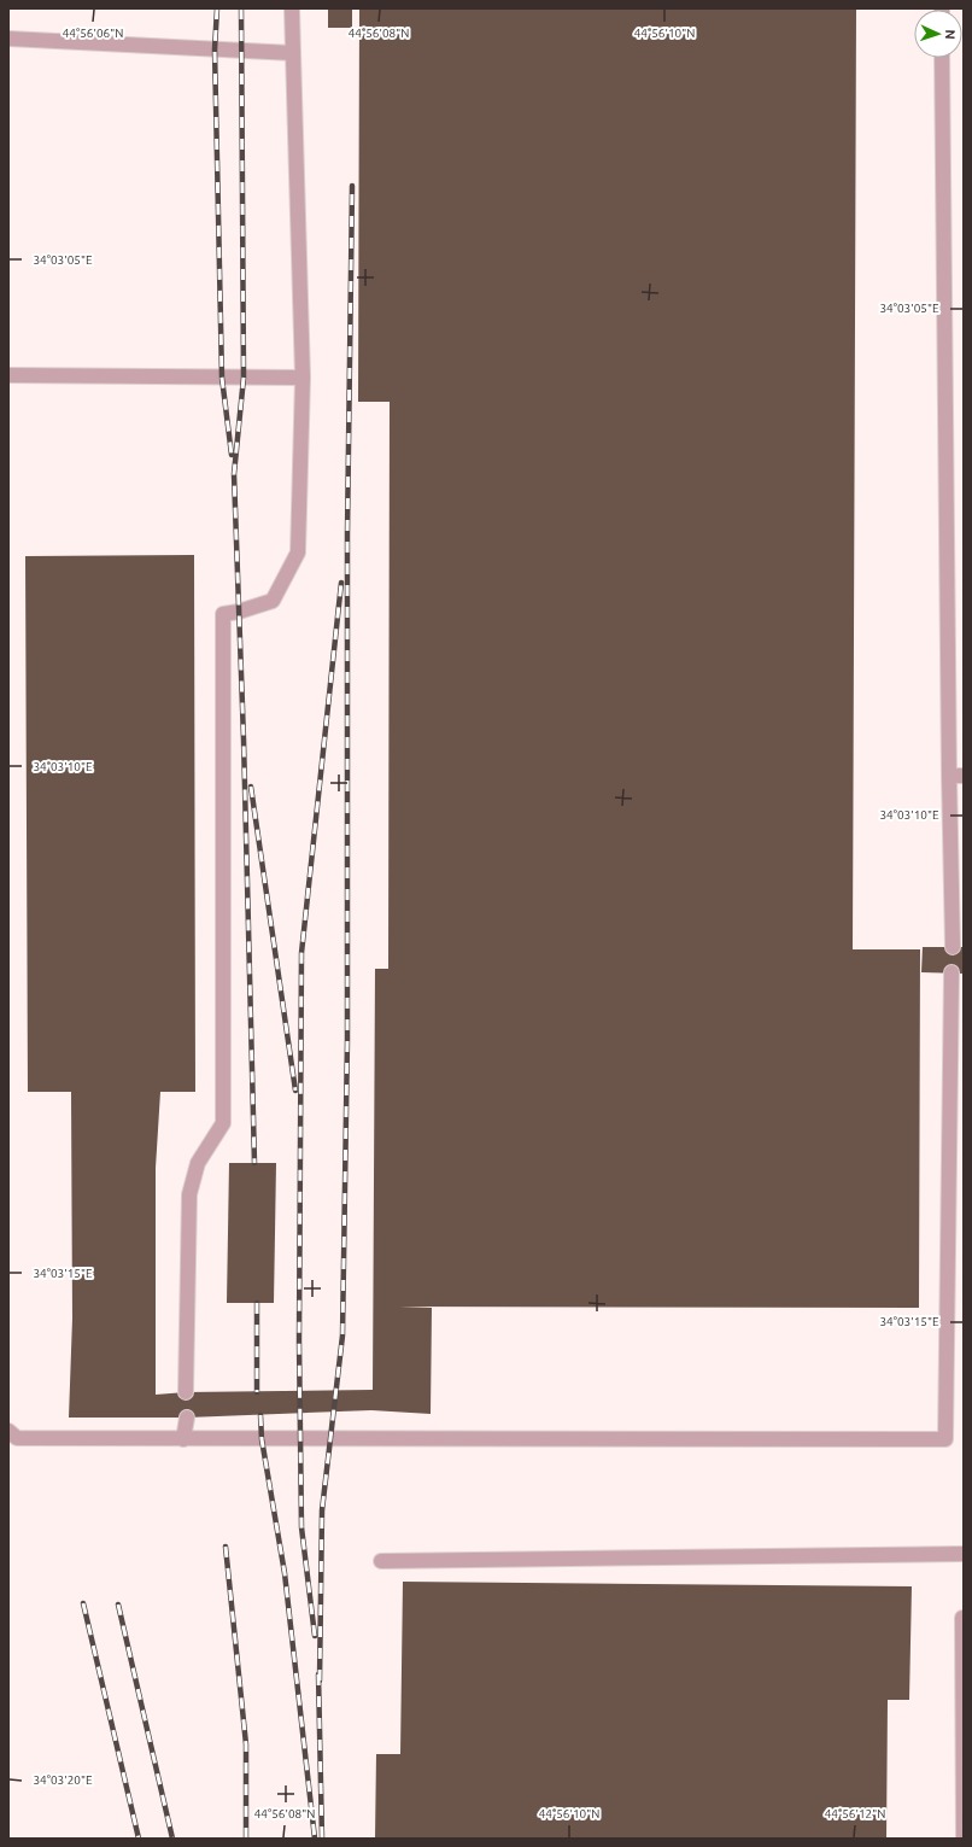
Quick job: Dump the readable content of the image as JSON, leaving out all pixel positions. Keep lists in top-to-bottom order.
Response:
{
  "north": "right",
  "coordinates": [
    "44°56'06\"N",
    "44°56'08\"N",
    "44°56'10\"N",
    "34°03'05\"E",
    "34°03'10\"E",
    "34°03'15\"E",
    "34°03'20\"E",
    "44°56'12\"N"
  ]
}
